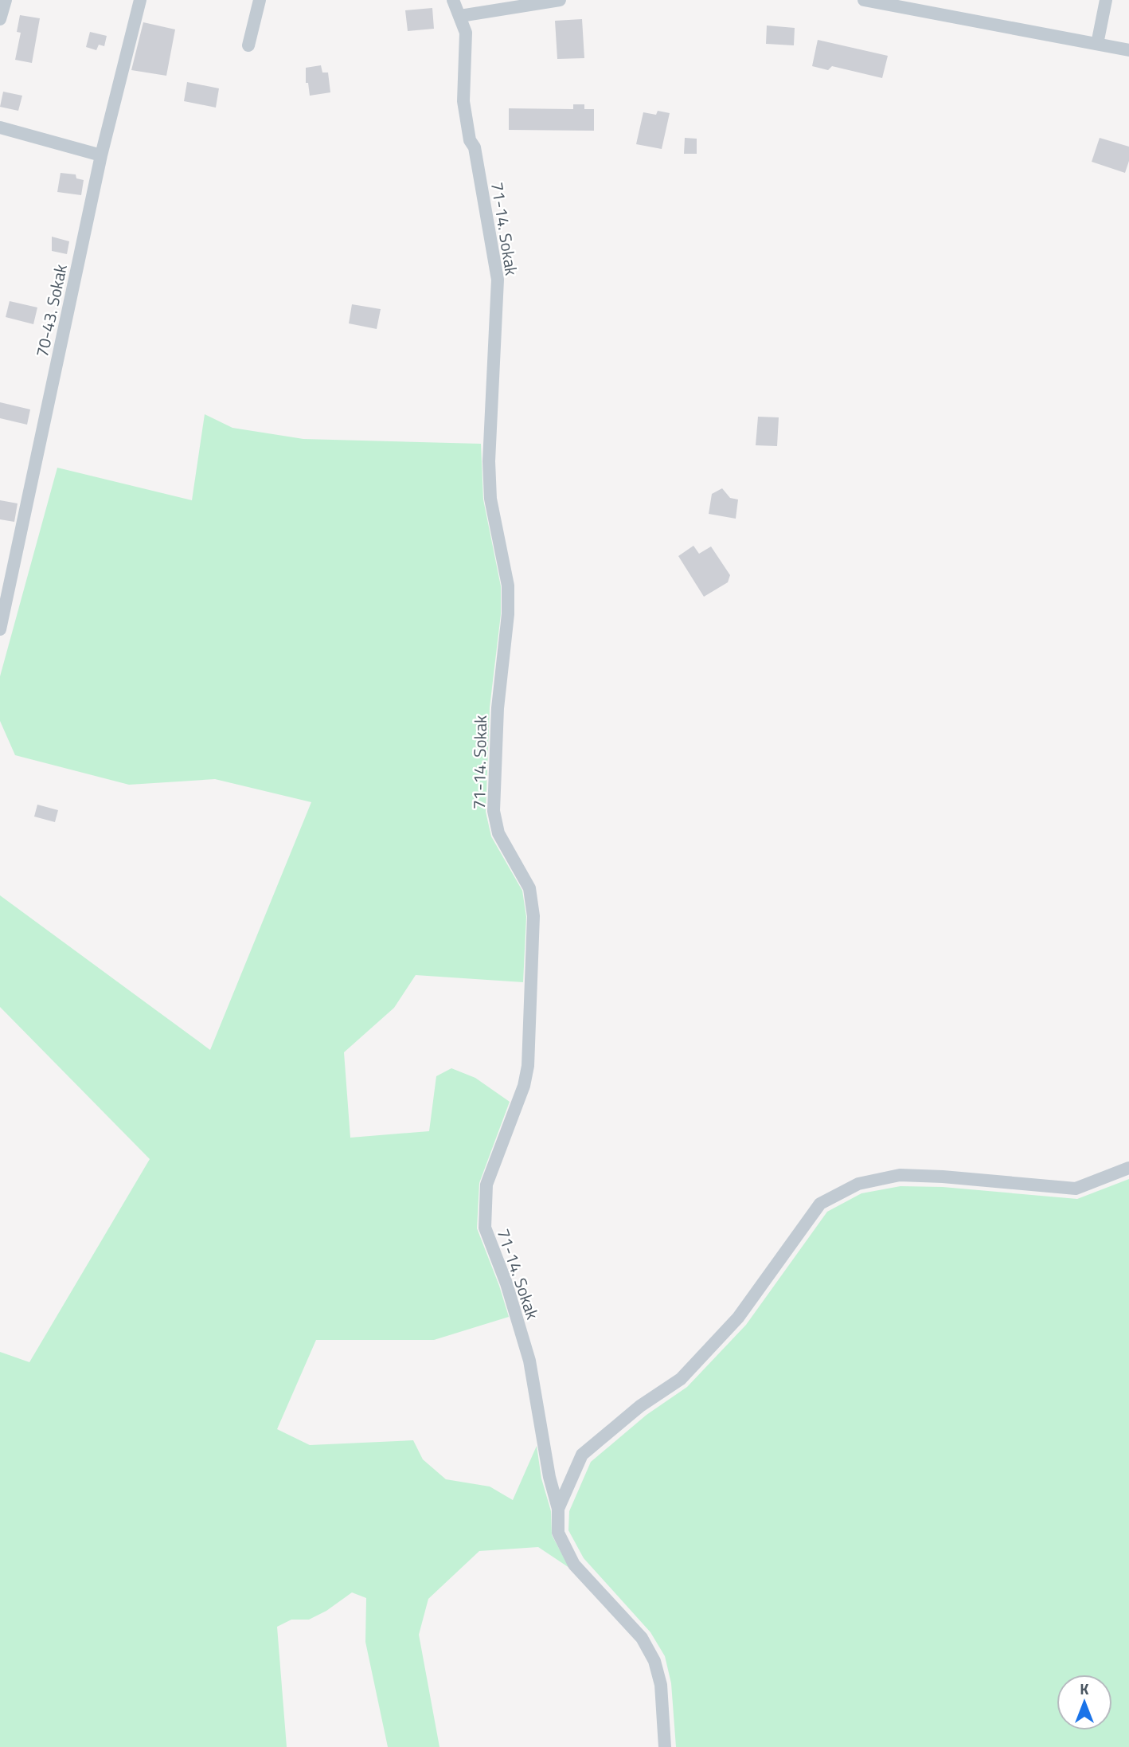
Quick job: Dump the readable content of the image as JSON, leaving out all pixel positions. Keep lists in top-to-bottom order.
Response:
{
  "streets": {
    "street": ["71-14. Sokak", "70-43. Sokak"]
  },
  "north": "top"
}
